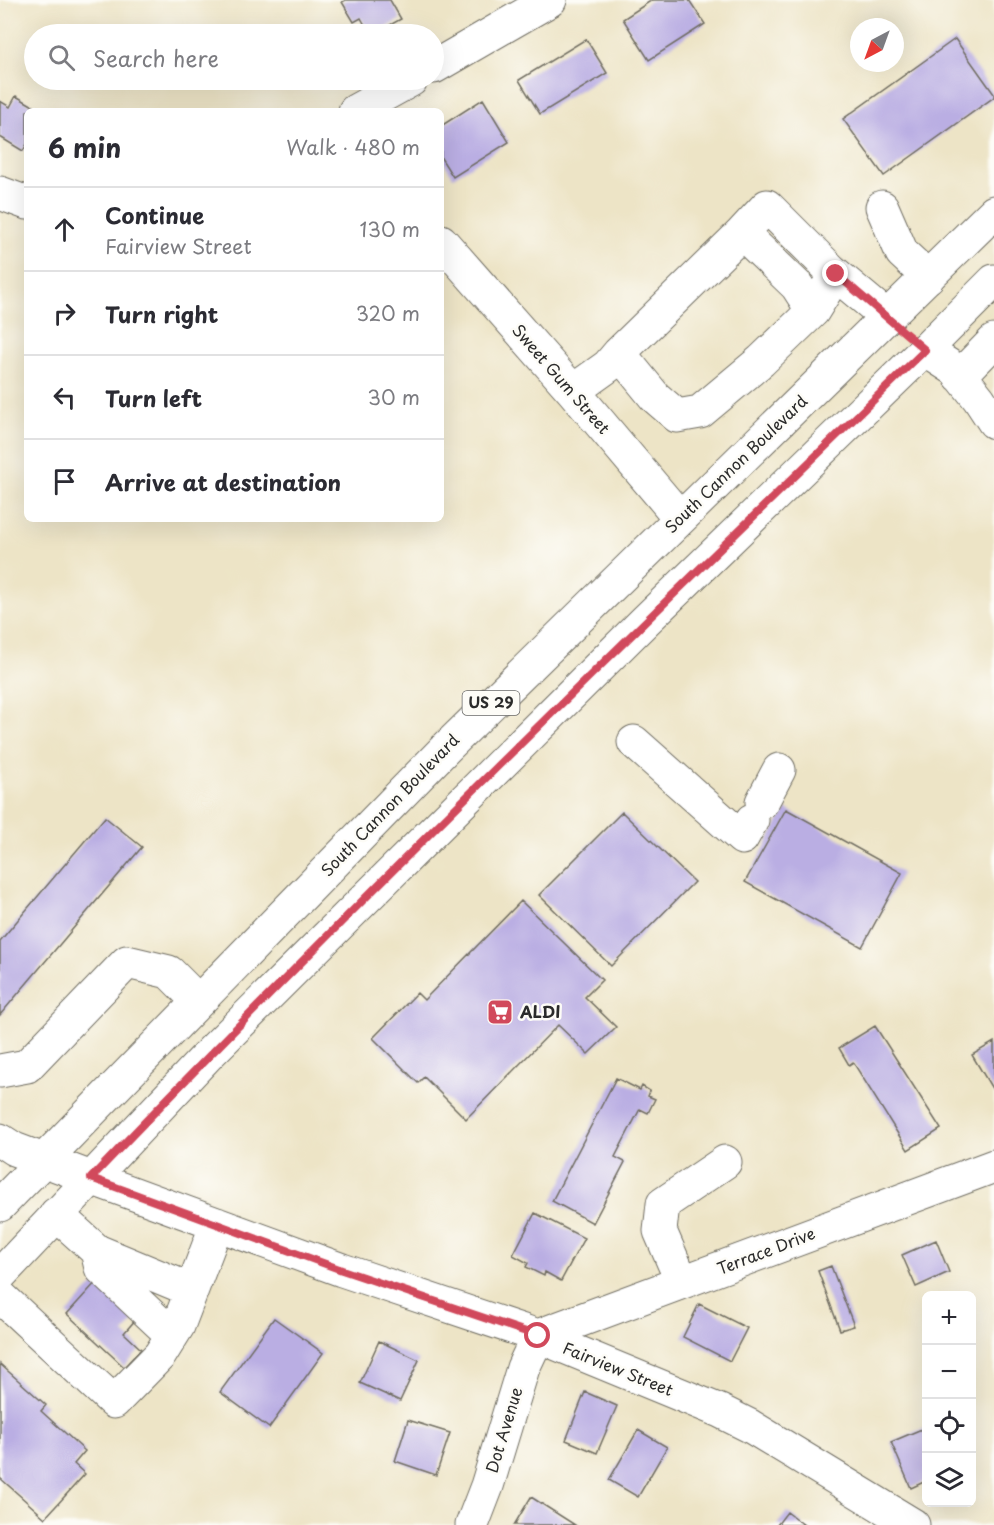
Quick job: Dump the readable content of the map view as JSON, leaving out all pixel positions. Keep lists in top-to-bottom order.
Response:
{
  "streets": {
    "main road": [
      "Sweet Gum Street",
      "South Cannon Boulevard",
      "US 29",
      "Terrace Drive",
      "Fairview Street",
      "Dot Avenue"
    ]
  },
  "crossings": [
    ["Sweet Gum Street", "South Cannon Boulevard"],
    ["South Cannon Boulevard", "Fairview Street"],
    ["US 29", "Fairview Street"],
    ["Terrace Drive", "Fairview Street"],
    ["Terrace Drive", "Dot Avenue"],
    ["Fairview Street", "Dot Avenue"]
  ],
  "places": {
    "supermarket": ["ALDI"]
  },
  "north": "bottom left",
  "page": {
    "search": "Search here",
    "heading": ["6 min", "Walk · 480 m"],
    "list": [
      ["Continue", "Fairview Street", "130 m"],
      ["Turn right", "320 m"],
      ["Turn left", "30 m"],
      "Arrive at destination"
    ],
    "map_buttons": ["+", "−"]
  }
}
